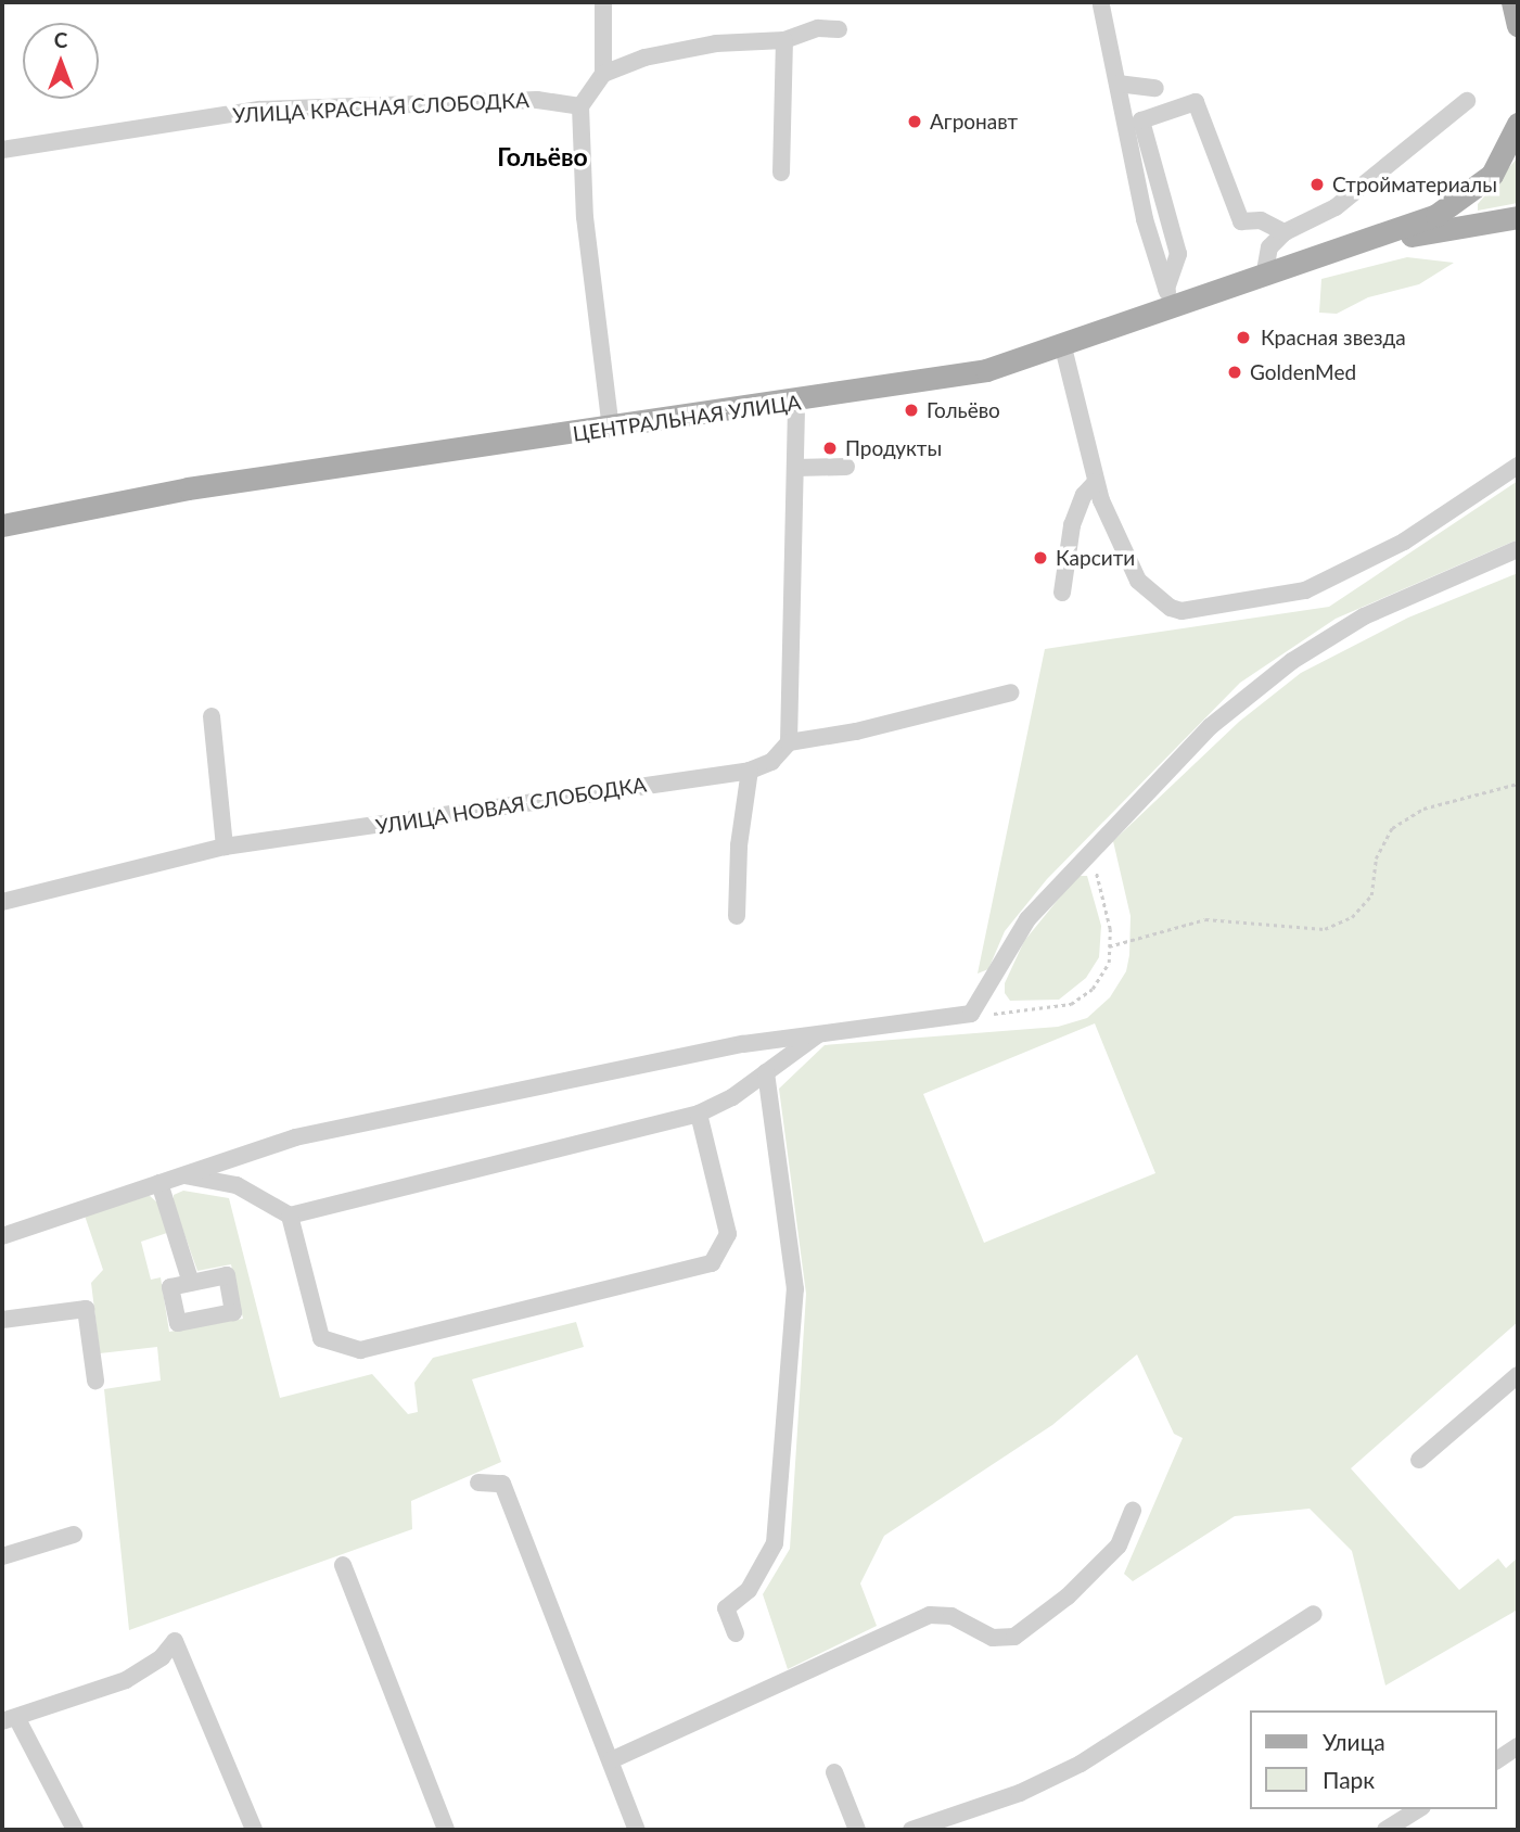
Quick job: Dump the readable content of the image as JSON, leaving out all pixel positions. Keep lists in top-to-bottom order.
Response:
{
  "streets": {
    "main road": ["ЦЕНТРАЛЬНАЯ УЛИЦА"],
    "street": ["УЛИЦА КРАСНАЯ СЛОБОДКА", "УЛИЦА НОВАЯ СЛОБОДКА"]
  },
  "districts": ["Гольёво"],
  "places": [
    "Агронавт",
    "Стройматериалы",
    "Красная звезда",
    "GoldenMed",
    "Гольёво",
    "Продукты",
    "Карсити"
  ],
  "legend": ["Улица", "Парк"],
  "north": "top"
}
